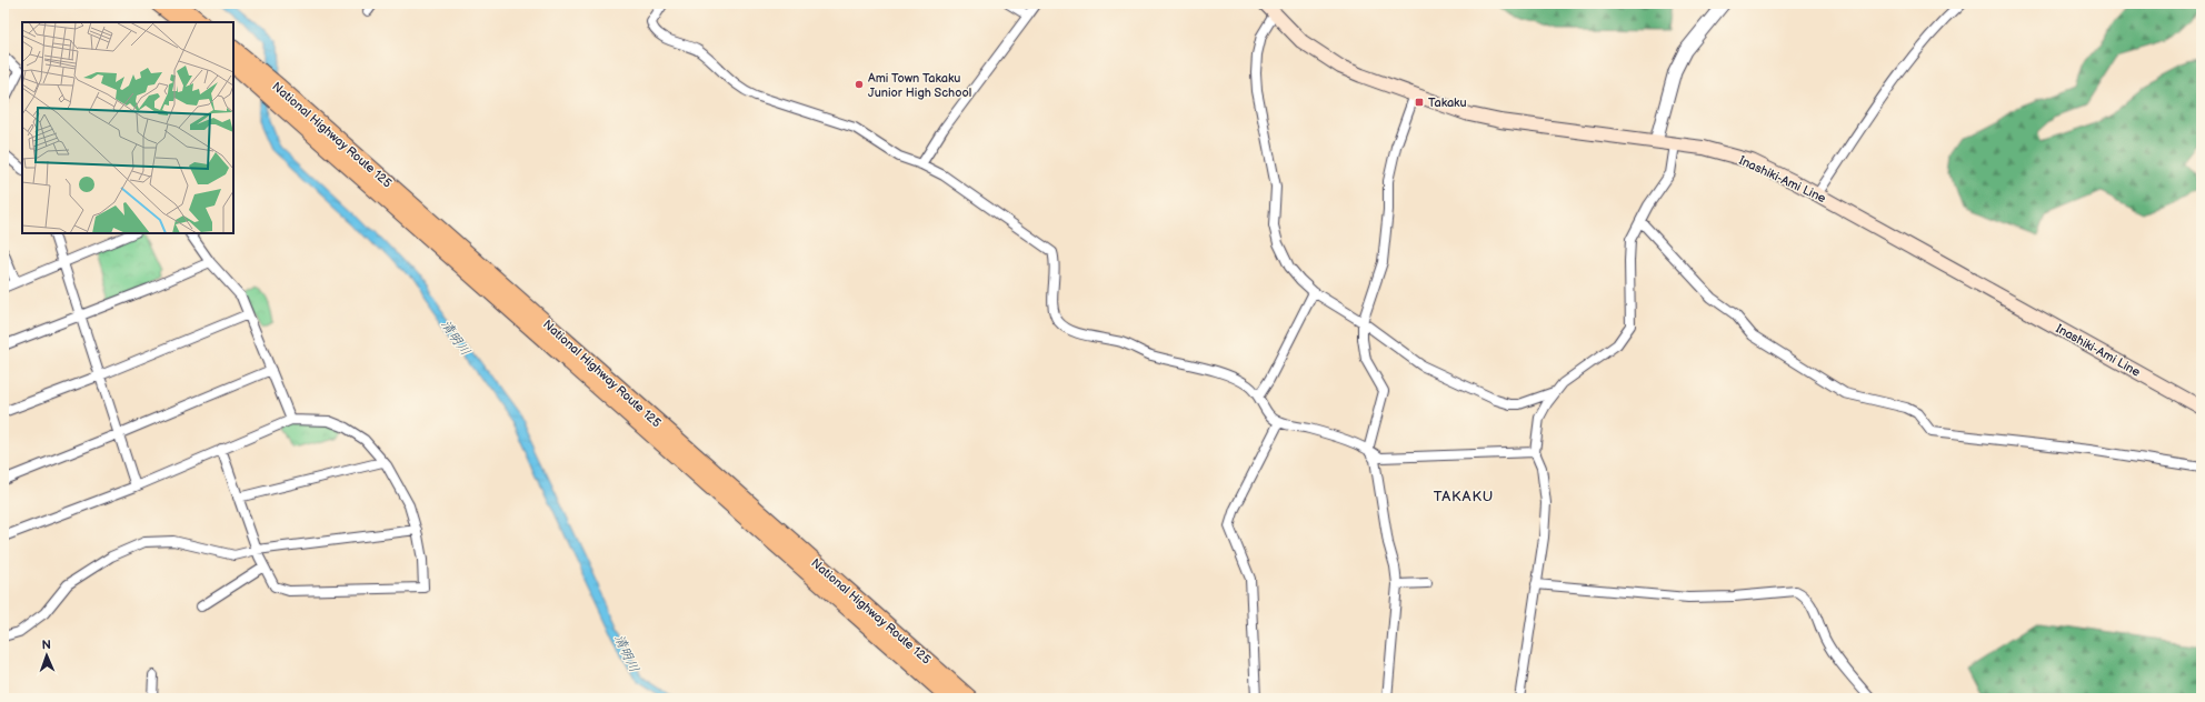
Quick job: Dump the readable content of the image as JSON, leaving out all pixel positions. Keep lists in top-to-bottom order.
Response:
{
  "streets": {
    "highway": ["National Highway Route 125"],
    "main road": ["Inashiki-Ami Line"]
  },
  "districts": ["TAKAKU"],
  "water": ["清明川"],
  "places": {
    "other": ["Ami Town Takaku Junior High School"],
    "transit": ["Takaku"]
  },
  "north": "top"
}
